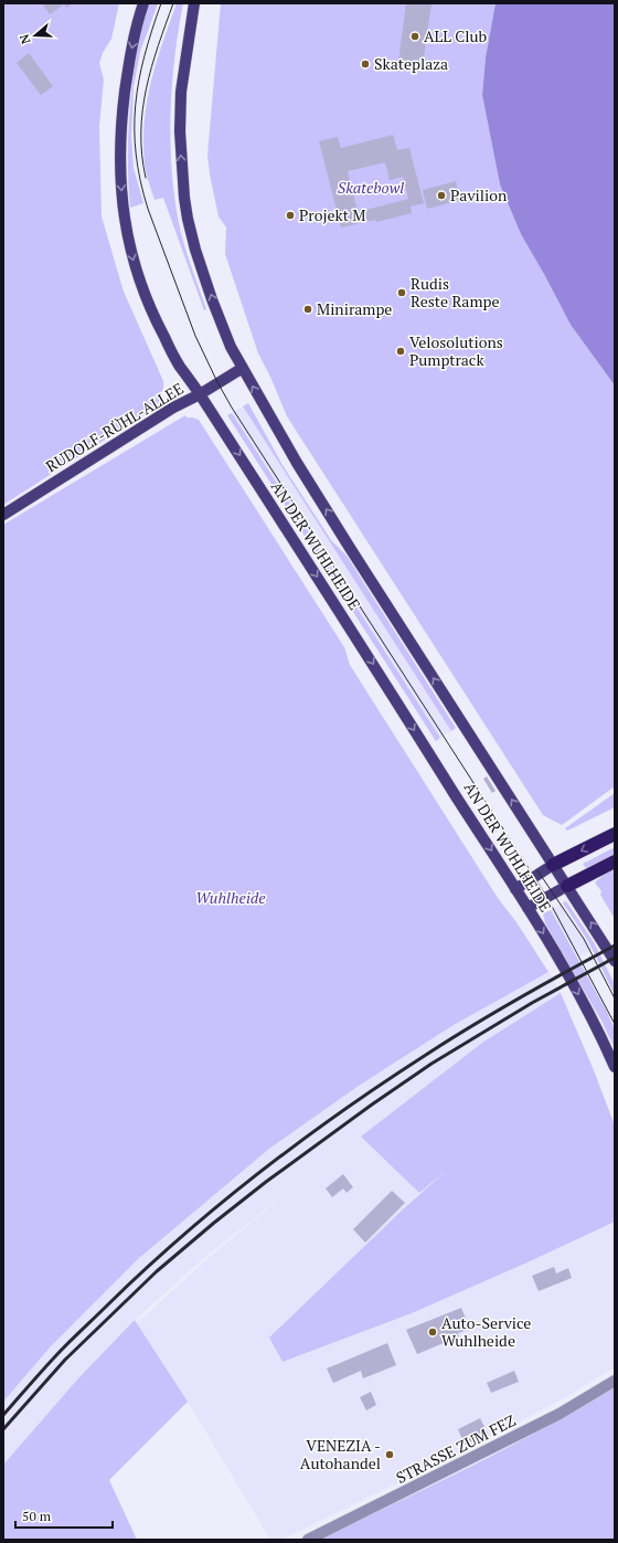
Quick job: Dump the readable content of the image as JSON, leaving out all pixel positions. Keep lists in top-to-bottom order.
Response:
{
  "streets": {
    "main road": ["RUDOLF-RÜHL-ALLEE", "AN DER WUHLHEIDE"],
    "street": ["STRASSE ZUM FEZ"]
  },
  "crossings": [
    ["RUDOLF-RÜHL-ALLEE", "AN DER WUHLHEIDE"]
  ],
  "parks": ["Skatebowl", "Wuhlheide"],
  "places": [
    "ALL Club",
    "Skateplaza",
    "Pavilion",
    "Projekt M",
    "Rudis Reste Rampe",
    "Minirampe",
    "Velosolutions Pumptrack",
    "Auto-Service Wuhlheide",
    "VENEZIA - Autohandel"
  ],
  "scale_bar": "50 m",
  "north": "left"
}
